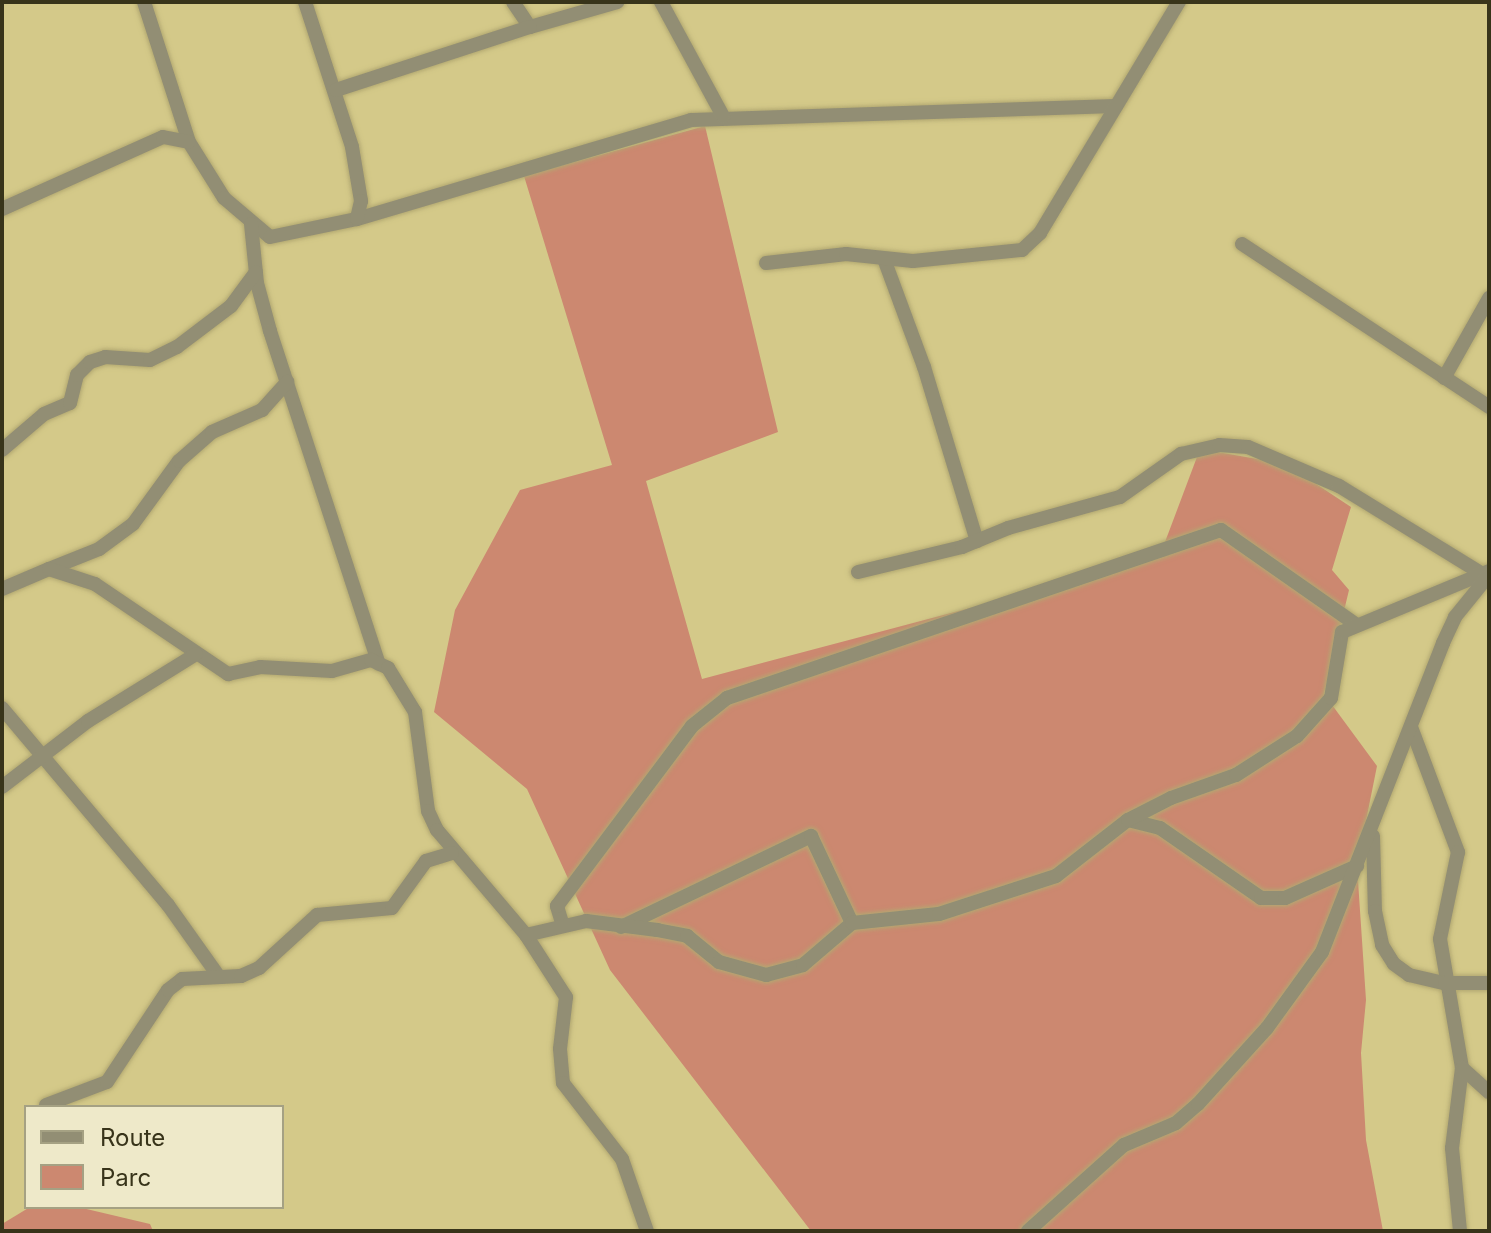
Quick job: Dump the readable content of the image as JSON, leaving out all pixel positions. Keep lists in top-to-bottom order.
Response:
{
  "legend": ["Route", "Parc"]
}
